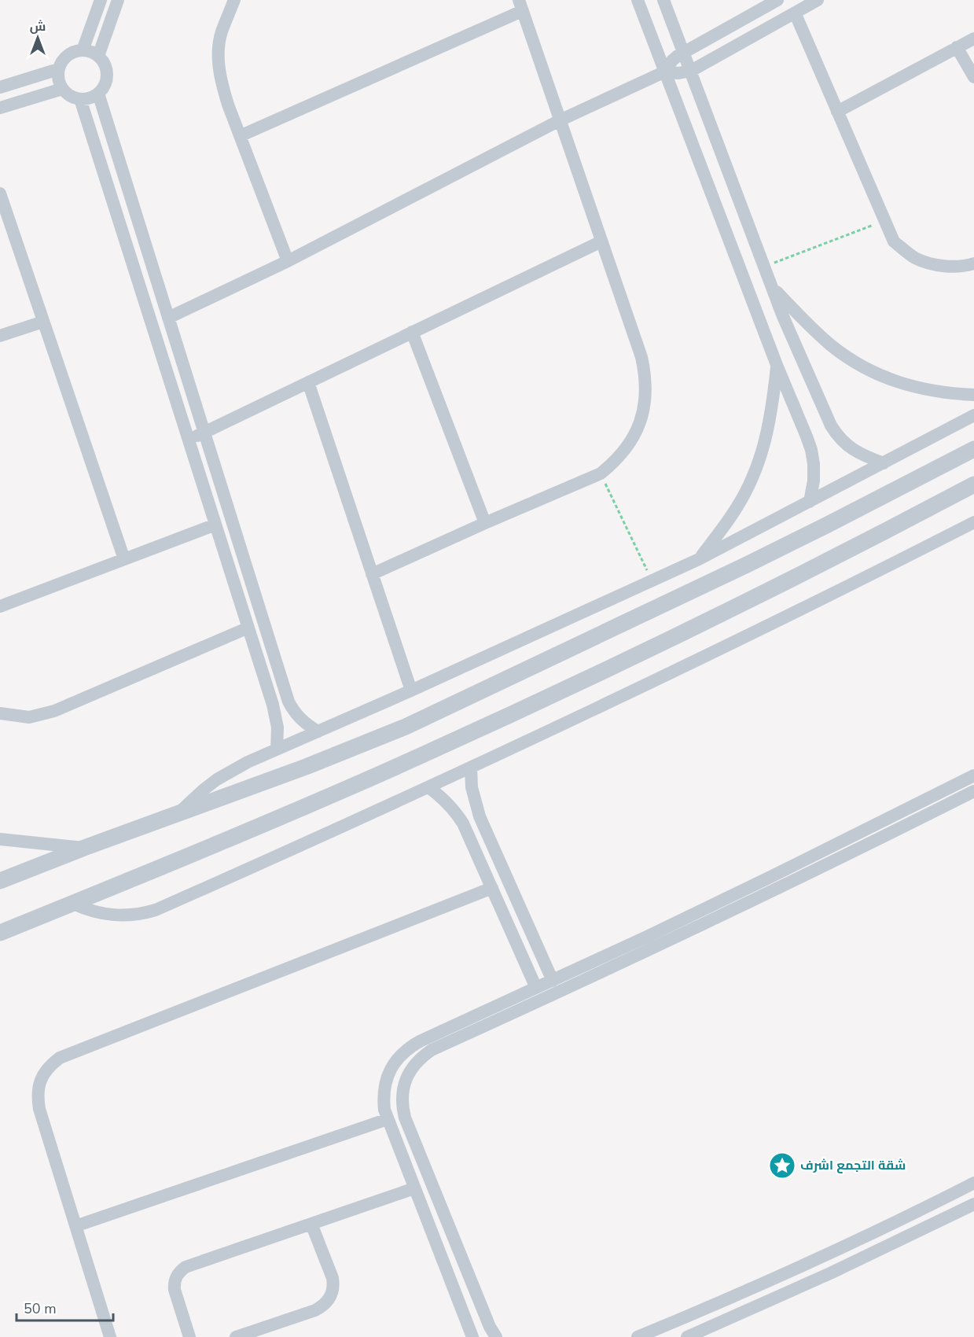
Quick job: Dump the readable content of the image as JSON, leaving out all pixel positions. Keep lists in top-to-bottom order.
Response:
{
  "places": {
    "place": ["شقة التجمع اشرف"]
  },
  "scale_bar": "50 m",
  "north": "top"
}
